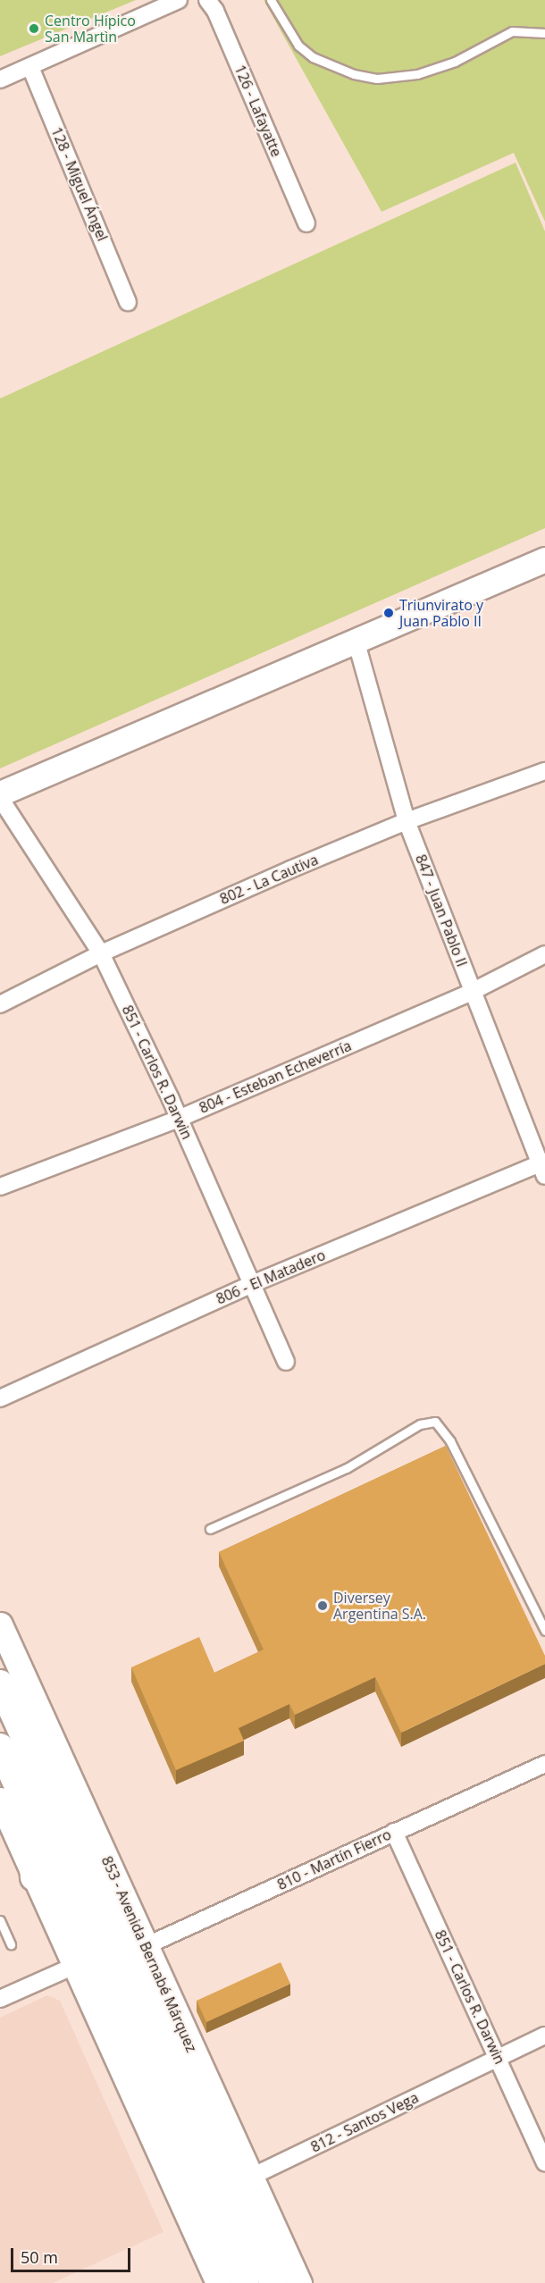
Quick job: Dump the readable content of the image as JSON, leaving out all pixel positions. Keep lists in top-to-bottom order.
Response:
{
  "streets": {
    "main road": ["853 - Avenida Bernabé Márquez"],
    "street": [
      "126 - Lafayatte",
      "128 - Miguel Ángel",
      "802 - La Cautiva",
      "847 - Juan Pablo II",
      "851 - Carlos R. Darwin",
      "804 - Esteban Echeverría",
      "806 - El Matadero",
      "810 - Martín Fierro",
      "812 - Santos Vega"
    ]
  },
  "crossings": [
    ["802 - La Cautiva", "847 - Juan Pablo II"],
    ["802 - La Cautiva", "851 - Carlos R. Darwin"],
    ["847 - Juan Pablo II", "804 - Esteban Echeverría"],
    ["847 - Juan Pablo II", "806 - El Matadero"],
    ["851 - Carlos R. Darwin", "804 - Esteban Echeverría"],
    ["851 - Carlos R. Darwin", "806 - El Matadero"],
    ["851 - Carlos R. Darwin", "810 - Martín Fierro"],
    ["851 - Carlos R. Darwin", "812 - Santos Vega"],
    ["810 - Martín Fierro", "853 - Avenida Bernabé Márquez"],
    ["853 - Avenida Bernabé Márquez", "812 - Santos Vega"]
  ],
  "places": ["Centro Hípico San Martìn", "Triunvirato y Juan Pablo II", "Diversey Argentina S.A."],
  "scale_bar": "50 m"
}
